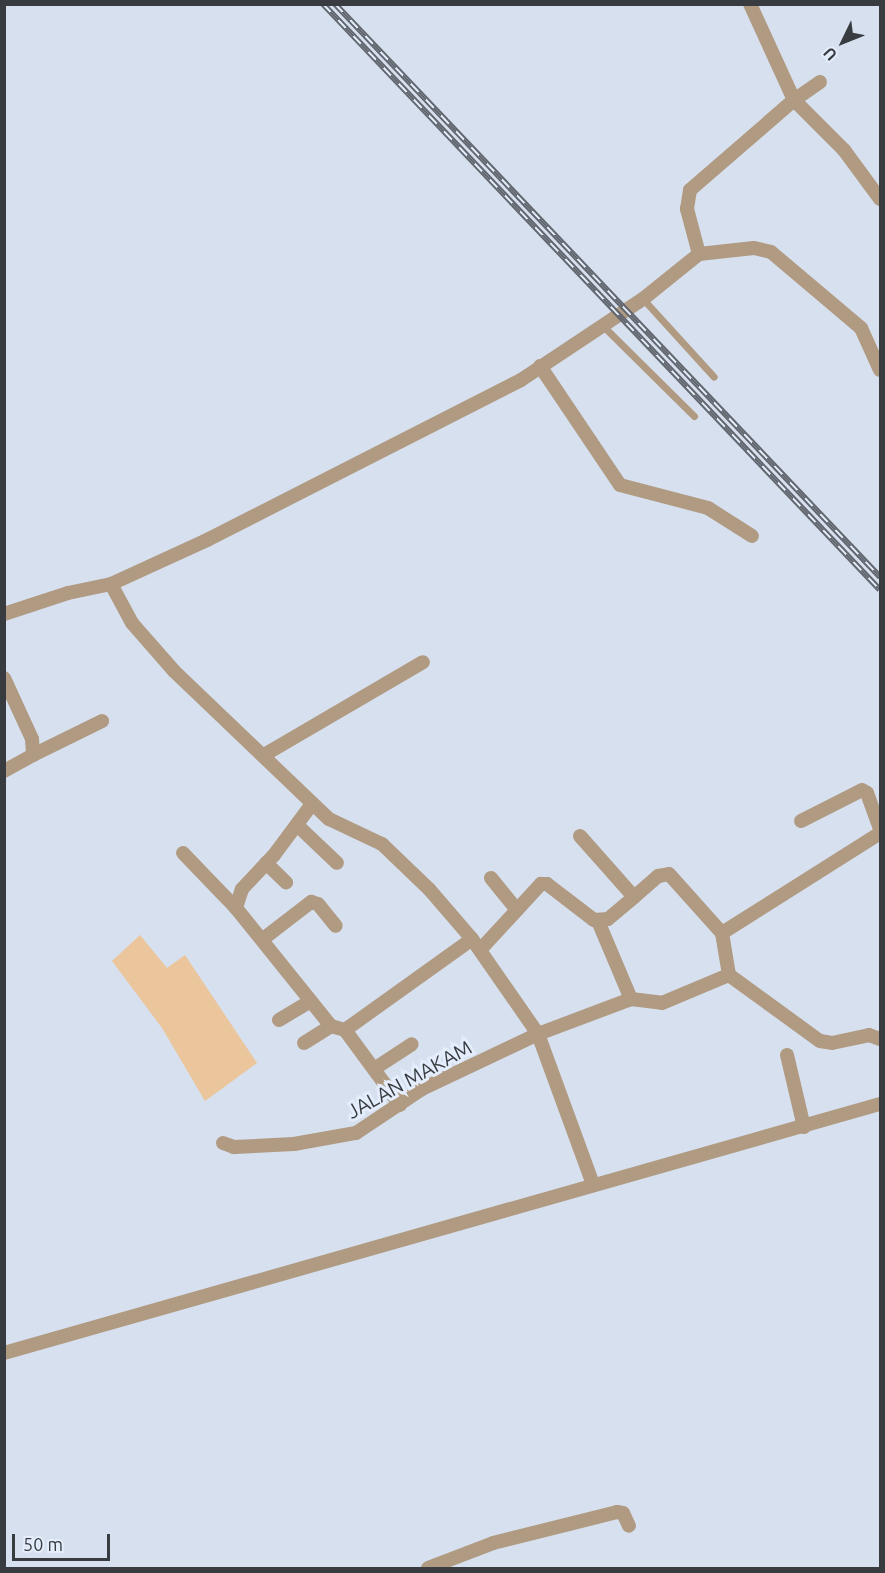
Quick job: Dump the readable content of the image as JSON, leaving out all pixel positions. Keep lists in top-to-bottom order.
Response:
{
  "streets": {
    "street": ["JALAN MAKAM"]
  },
  "scale_bar": "50 m",
  "north": "bottom left"
}
